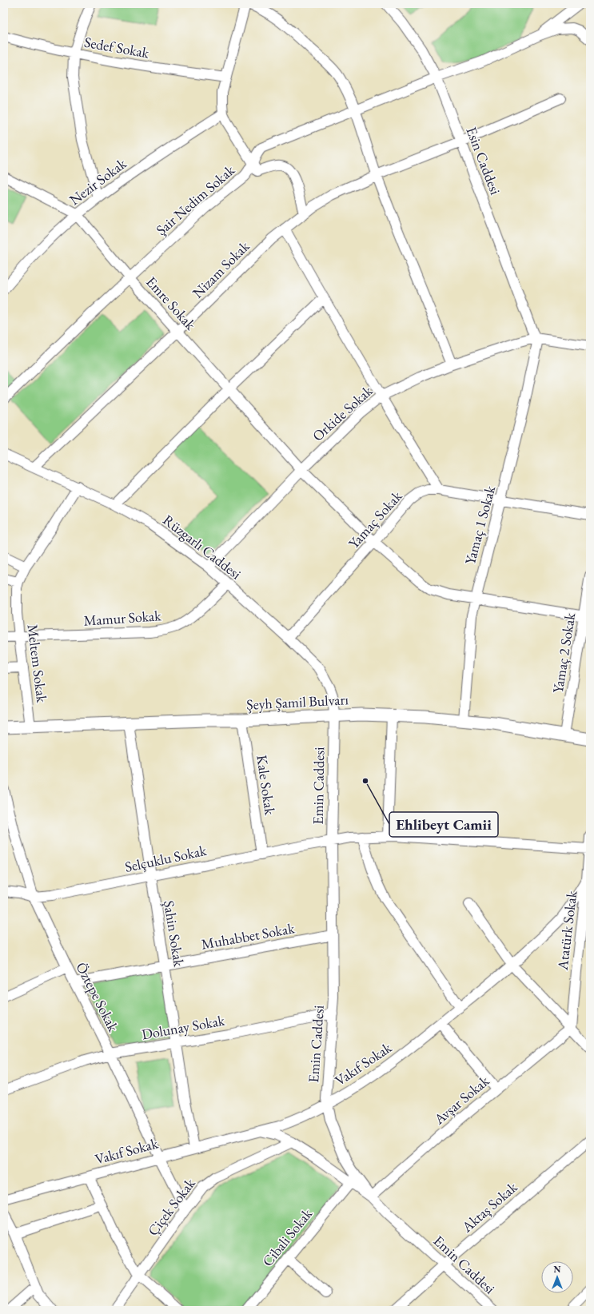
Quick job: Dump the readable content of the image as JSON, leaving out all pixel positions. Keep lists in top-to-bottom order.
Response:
{
  "streets": {
    "main road": ["Şeyh Şamil Bulvarı"],
    "street": [
      "Sedef Sokak",
      "Esin Caddesi",
      "Nezir Sokak",
      "Şair Nedim Sokak",
      "Nizam Sokak",
      "Emre Sokak",
      "Orkide Sokak",
      "Yamaç Sokak",
      "Yamaç 1 Sokak",
      "Rüzgarlı Caddesi",
      "Mamur Sokak",
      "Yamaç 2 Sokak",
      "Meltem Sokak",
      "Kale Sokak",
      "Emin Caddesi",
      "Selçuklu Sokak",
      "Atatürk Sokak",
      "Şahin Sokak",
      "Muhabbet Sokak",
      "Öztepe Sokak",
      "Dolunay Sokak",
      "Vakıf Sokak",
      "Avşar Sokak",
      "Çiçek Sokak",
      "Aktaş Sokak",
      "Cibali Sokak"
    ]
  },
  "crossings": [
    ["Esin Caddesi", "Şair Nedim Sokak"],
    ["Esin Caddesi", "Nizam Sokak"],
    ["Esin Caddesi", "Orkide Sokak"],
    ["Esin Caddesi", "Yamaç 1 Sokak"],
    ["Nezir Sokak", "Emre Sokak"],
    ["Şair Nedim Sokak", "Emre Sokak"],
    ["Nizam Sokak", "Emre Sokak"],
    ["Nizam Sokak", "Rüzgarlı Caddesi"],
    ["Emre Sokak", "Orkide Sokak"],
    ["Emre Sokak", "Yamaç Sokak"],
    ["Emre Sokak", "Yamaç 1 Sokak"],
    ["Emre Sokak", "Yamaç 2 Sokak"],
    ["Orkide Sokak", "Yamaç 1 Sokak"],
    ["Orkide Sokak", "Rüzgarlı Caddesi"],
    ["Yamaç Sokak", "Yamaç 1 Sokak"],
    ["Yamaç Sokak", "Rüzgarlı Caddesi"],
    ["Yamaç 1 Sokak", "Şeyh Şamil Bulvarı"],
    ["Rüzgarlı Caddesi", "Mamur Sokak"],
    ["Rüzgarlı Caddesi", "Meltem Sokak"],
    ["Rüzgarlı Caddesi", "Şeyh Şamil Bulvarı"],
    ["Rüzgarlı Caddesi", "Emin Caddesi"],
    ["Mamur Sokak", "Meltem Sokak"],
    ["Yamaç 2 Sokak", "Şeyh Şamil Bulvarı"],
    ["Meltem Sokak", "Şeyh Şamil Bulvarı"],
    ["Şeyh Şamil Bulvarı", "Kale Sokak"],
    ["Şeyh Şamil Bulvarı", "Emin Caddesi"],
    ["Şeyh Şamil Bulvarı", "Şahin Sokak"],
    ["Kale Sokak", "Selçuklu Sokak"],
    ["Emin Caddesi", "Selçuklu Sokak"],
    ["Emin Caddesi", "Muhabbet Sokak"],
    ["Emin Caddesi", "Dolunay Sokak"],
    ["Emin Caddesi", "Vakıf Sokak"],
    ["Emin Caddesi", "Avşar Sokak"],
    ["Emin Caddesi", "Aktaş Sokak"],
    ["Selçuklu Sokak", "Atatürk Sokak"],
    ["Selçuklu Sokak", "Şahin Sokak"],
    ["Selçuklu Sokak", "Öztepe Sokak"],
    ["Atatürk Sokak", "Vakıf Sokak"],
    ["Atatürk Sokak", "Avşar Sokak"],
    ["Şahin Sokak", "Muhabbet Sokak"],
    ["Şahin Sokak", "Dolunay Sokak"],
    ["Şahin Sokak", "Vakıf Sokak"],
    ["Muhabbet Sokak", "Öztepe Sokak"],
    ["Öztepe Sokak", "Dolunay Sokak"],
    ["Öztepe Sokak", "Vakıf Sokak"],
    ["Öztepe Sokak", "Çiçek Sokak"]
  ],
  "places": ["Ehlibeyt Camii"],
  "north": "top"
}
